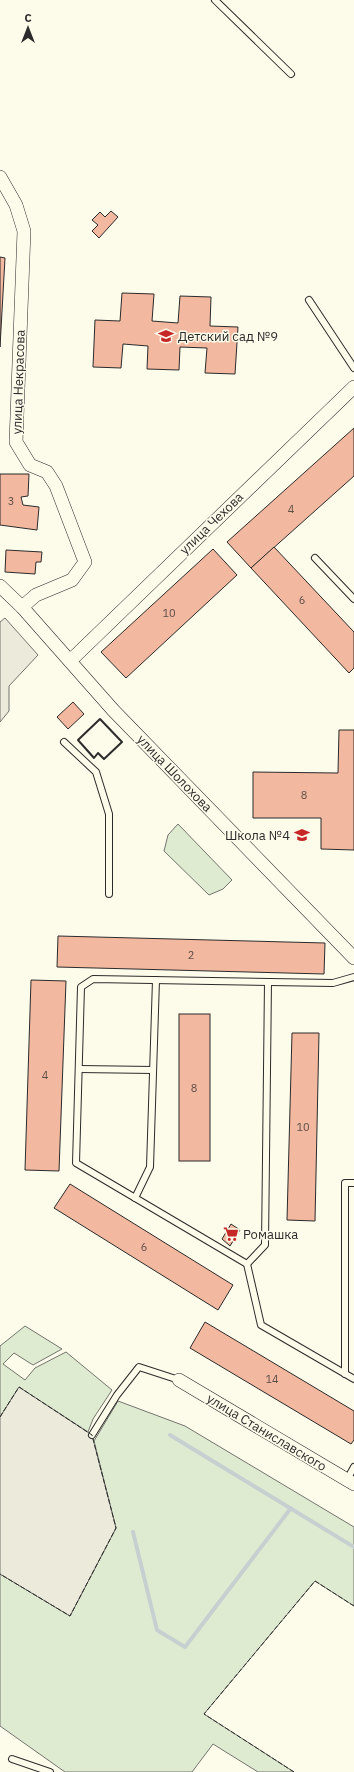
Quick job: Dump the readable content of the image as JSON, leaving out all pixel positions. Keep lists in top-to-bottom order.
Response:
{
  "streets": {
    "street": [
      "улица Некрасова",
      "улица Чехова",
      "улица Шолохова",
      "улица Станиславского"
    ]
  },
  "crossings": [
    ["улица Некрасова", "улица Шолохова"],
    ["улица Чехова", "улица Шолохова"]
  ],
  "places": {
    "school or university": ["Детский сад №9", "Школа №4"],
    "supermarket": ["Ромашка"]
  },
  "house_numbers": [
    "3",
    "4",
    "6",
    "10",
    "8",
    "2",
    "4",
    "8",
    "10",
    "6",
    "14"
  ],
  "north": "top"
}
